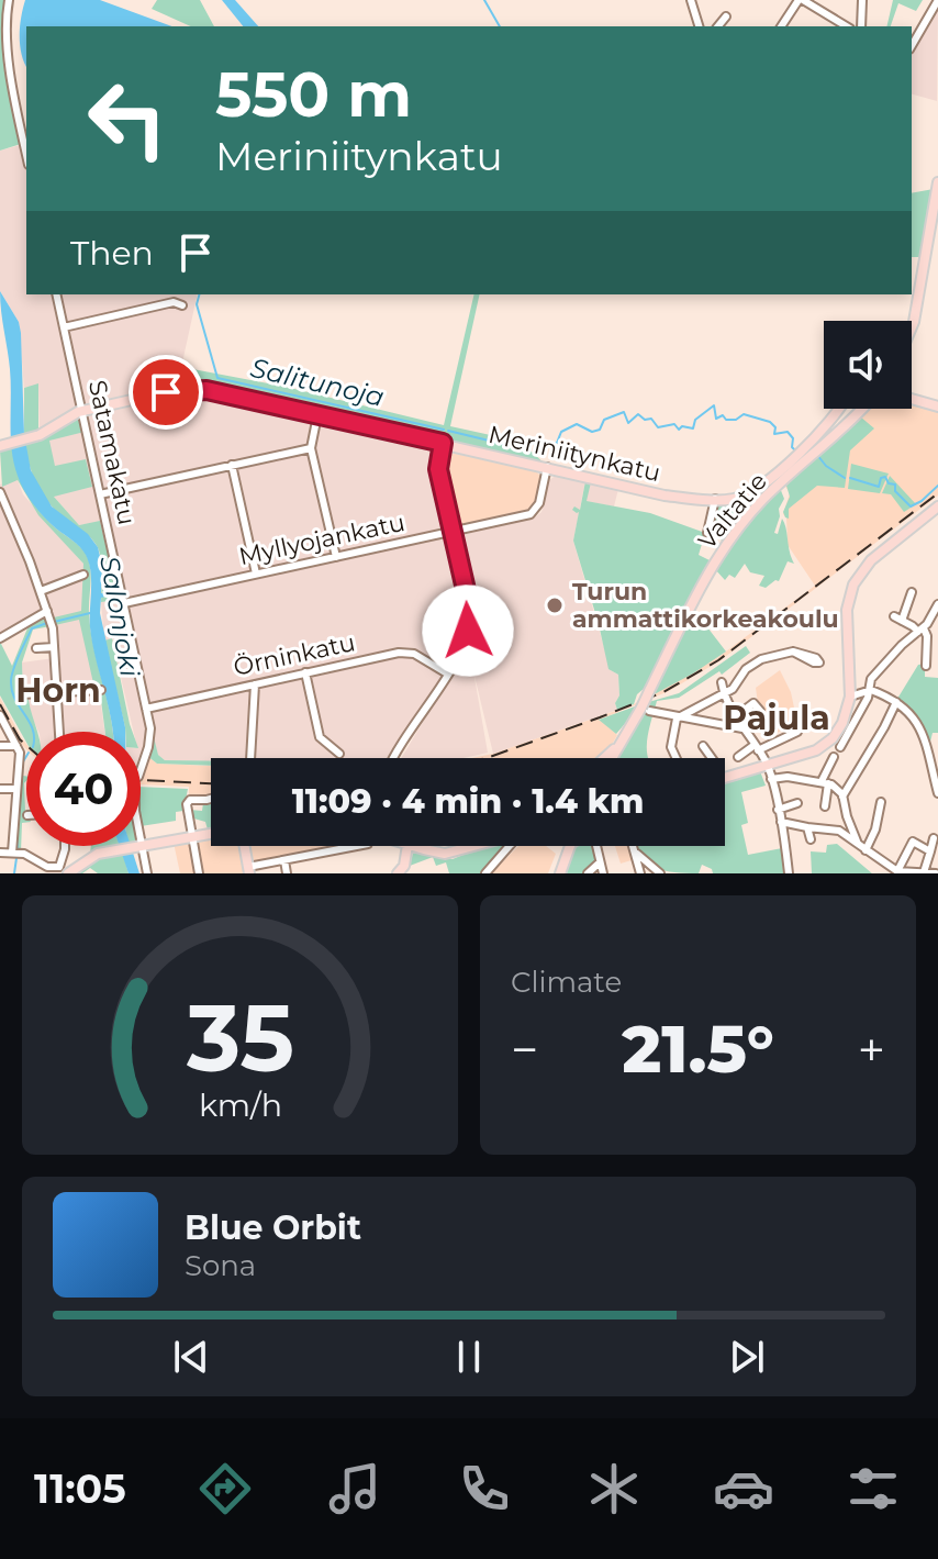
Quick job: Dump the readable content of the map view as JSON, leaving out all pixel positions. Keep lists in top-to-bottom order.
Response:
{
  "streets": {
    "main road": ["Meriniitynkatu", "Valtatie"],
    "street": ["Satamakatu", "Myllyojankatu", "Örninkatu"]
  },
  "crossings": [
    ["Satamakatu", "Meriniitynkatu"],
    ["Satamakatu", "Myllyojankatu"],
    ["Satamakatu", "Örninkatu"],
    ["Meriniitynkatu", "Myllyojankatu"]
  ],
  "districts": ["Horn", "Pajula"],
  "water": ["Salitunoja", "Salonjoki"],
  "places": ["Turun ammattikorkeakoulu"],
  "page": {
    "turn": ["550 m", "Meriniitynkatu"],
    "then": "Then",
    "limit": "40",
    "trip": "11:09 · 4 min · 1.4 km",
    "tile": "Climate",
    "heat": ["−", "21.5°", "+"],
    "song": ["Blue Orbit", "Sona"],
    "tabs": "11:05",
    "gauge": ["35", "km/h"]
  }
}
